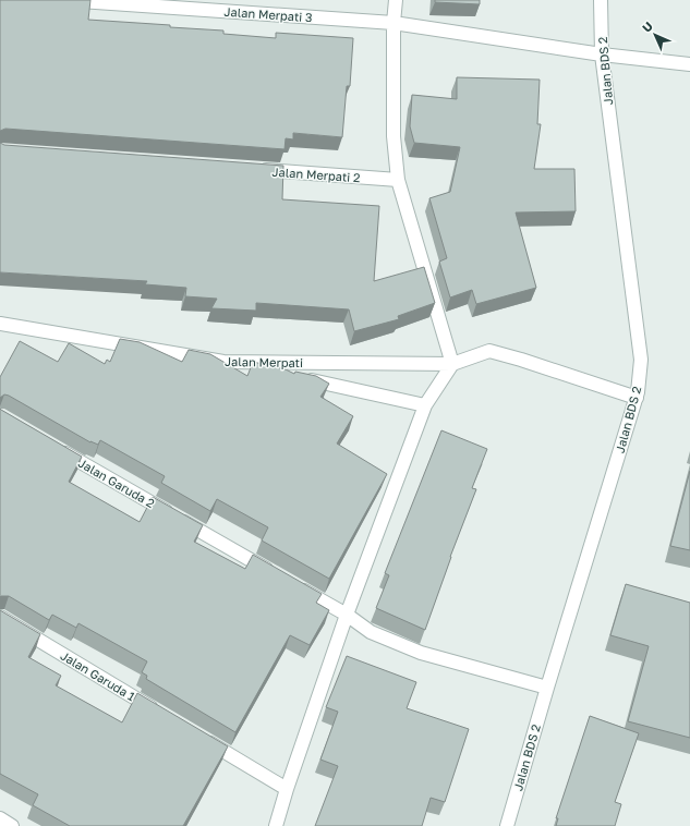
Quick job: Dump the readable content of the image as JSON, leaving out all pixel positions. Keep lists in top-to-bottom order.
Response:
{
  "streets": {
    "street": [
      "Jalan Merpati 3",
      "Jalan BDS 2",
      "Jalan Merpati 2",
      "Jalan Merpati",
      "Jalan Garuda 2",
      "Jalan Garuda 1"
    ]
  },
  "crossings": [
    ["Jalan Merpati 3", "Jalan BDS 2"],
    ["Jalan BDS 2", "Jalan Merpati"]
  ],
  "north": "top left"
}
